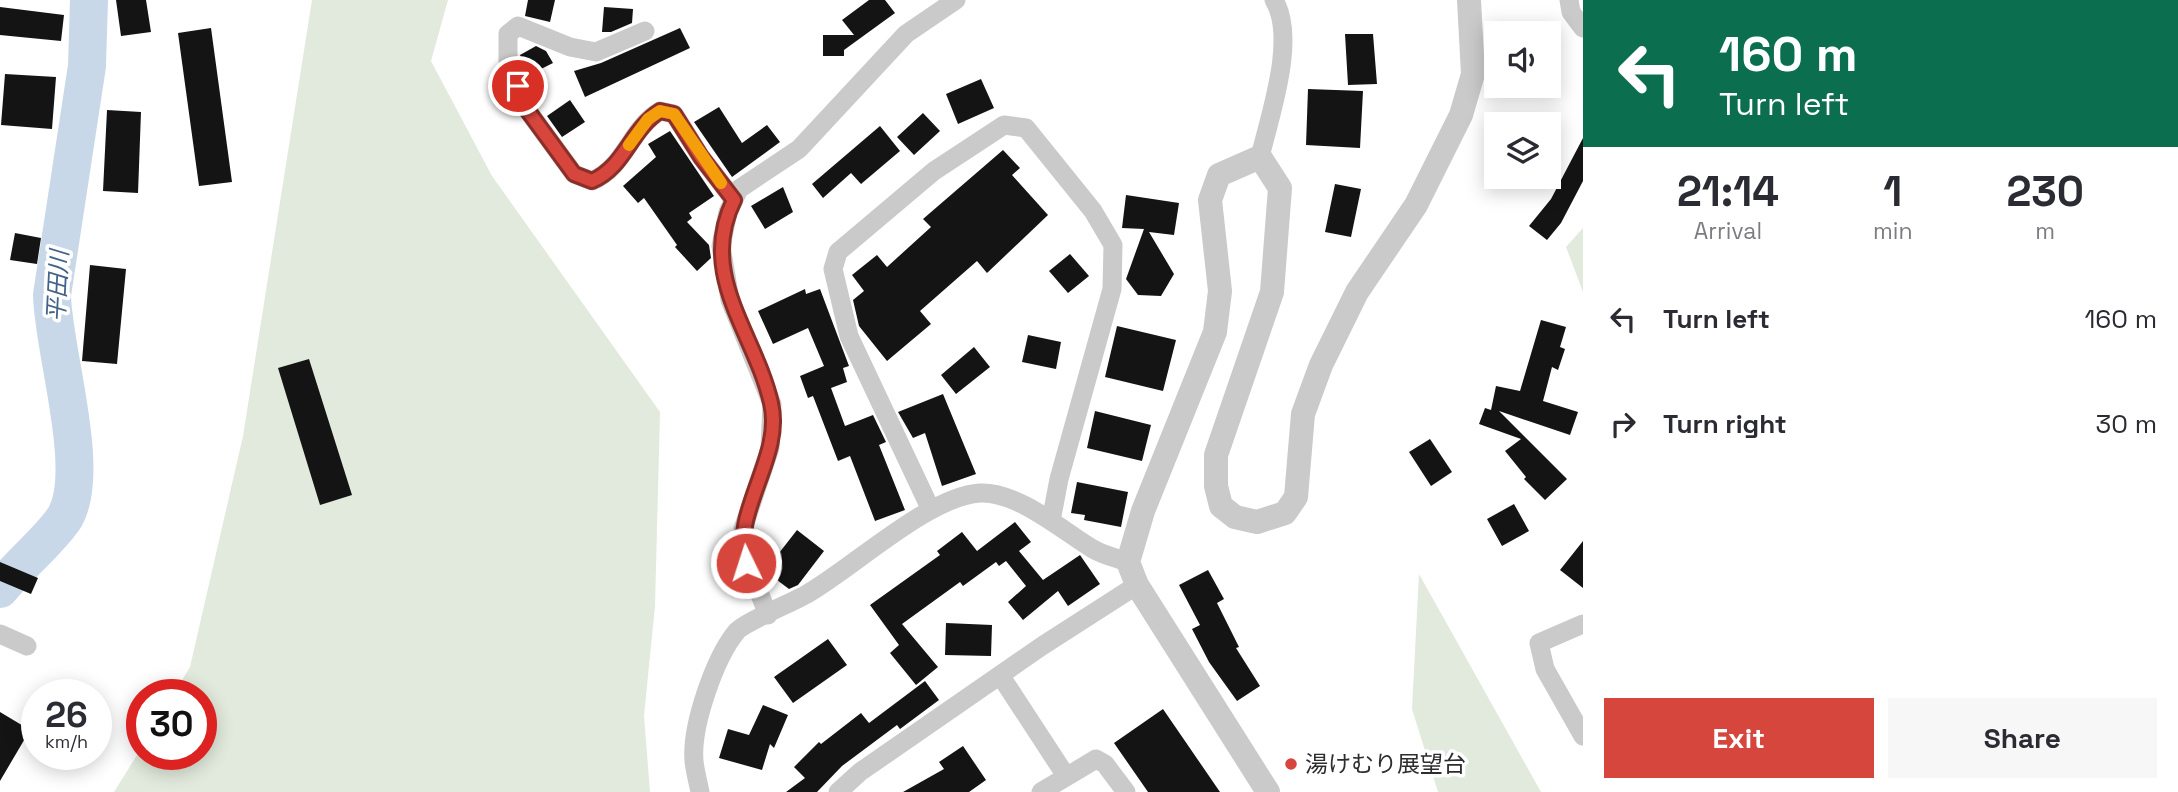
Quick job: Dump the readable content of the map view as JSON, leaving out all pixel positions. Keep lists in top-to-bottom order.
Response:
{
  "water": ["平田川"],
  "places": ["湯けむり展望台"],
  "page": {
    "turn": ["160 m", "Turn left"],
    "eta": [
      "21:14",
      "Arrival",
      "1",
      "min",
      "230",
      "m"
    ],
    "list": [
      {
        "name": "Turn left",
        "value": "160 m"
      },
      {
        "name": "Turn right",
        "value": "30 m"
      }
    ],
    "speed": "26 km/h",
    "limit": "30",
    "buttons": ["Exit", "Share"]
  }
}
